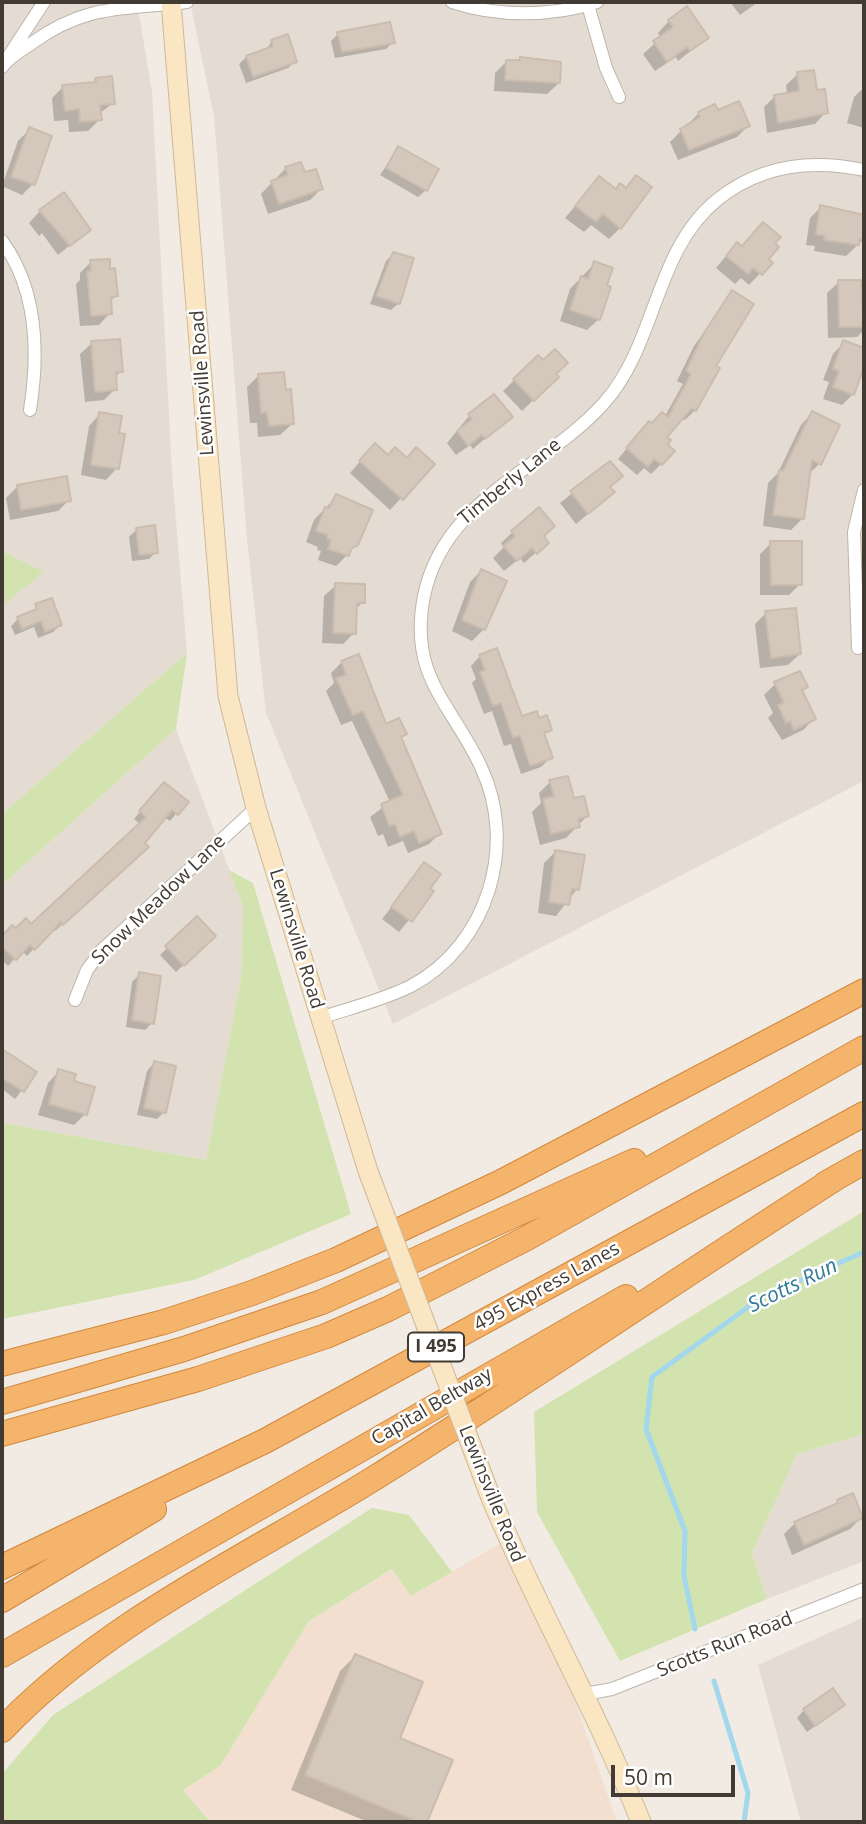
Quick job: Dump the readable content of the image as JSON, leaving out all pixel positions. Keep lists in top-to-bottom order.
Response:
{
  "streets": {
    "highway": ["495 Express Lanes", "I 495", "Capital Beltway"],
    "main road": ["Lewinsville Road"],
    "street": ["Timberly Lane", "Snow Meadow Lane", "Scotts Run Road"]
  },
  "crossings": [
    ["Lewinsville Road", "Timberly Lane"],
    ["Lewinsville Road", "Snow Meadow Lane"],
    ["Lewinsville Road", "Scotts Run Road"]
  ],
  "water": ["Scotts Run"],
  "scale_bar": "50 m"
}
